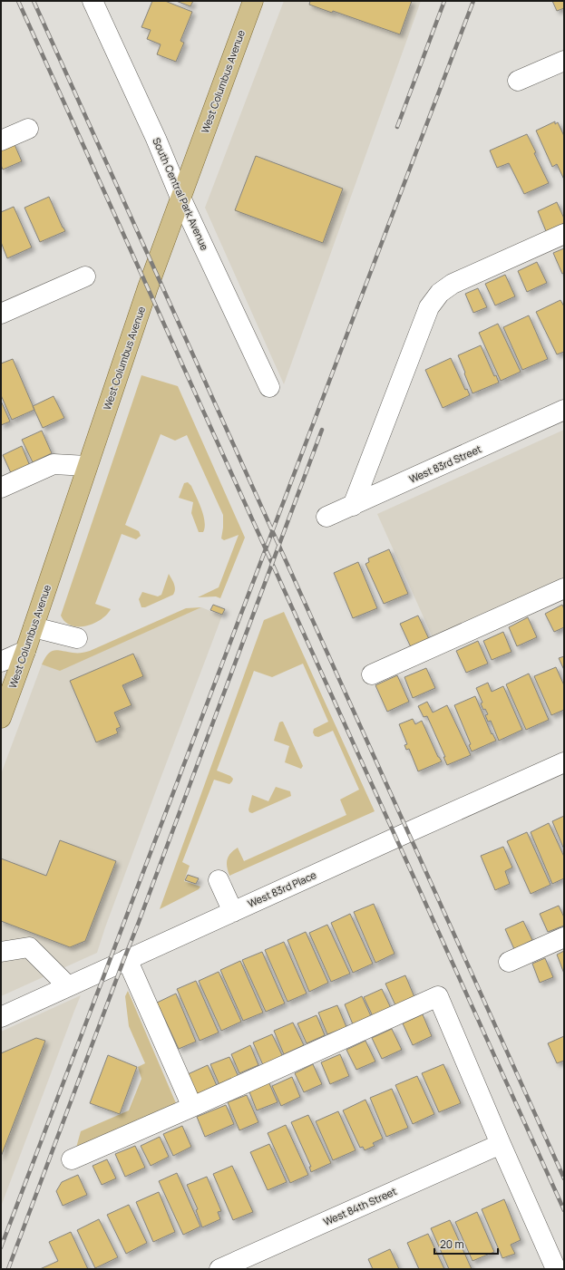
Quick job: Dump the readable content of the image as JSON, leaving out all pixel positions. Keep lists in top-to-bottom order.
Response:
{
  "streets": {
    "main road": ["West Columbus Avenue"],
    "street": [
      "South Central Park Avenue",
      "West 83rd Street",
      "West 83rd Place",
      "West 84th Street"
    ]
  },
  "crossings": [
    ["West Columbus Avenue", "South Central Park Avenue"]
  ],
  "scale_bar": "20 m"
}
